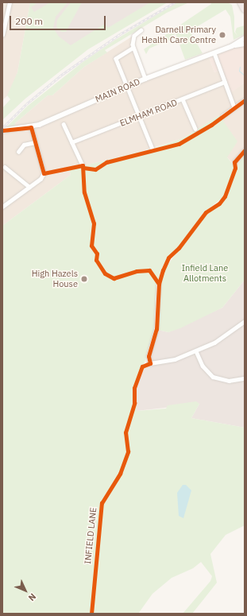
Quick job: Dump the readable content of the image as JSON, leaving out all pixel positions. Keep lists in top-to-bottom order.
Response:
{
  "streets": {
    "main road": ["MAIN ROAD"],
    "street": ["ELMHAM ROAD"],
    "cycle path": ["INFIELD LANE"]
  },
  "parks": ["Infield Lane Allotments"],
  "places": ["Darnell Primary Health Care Centre", "High Hazels House"],
  "scale_bar": "200 m",
  "north": "bottom right"
}
